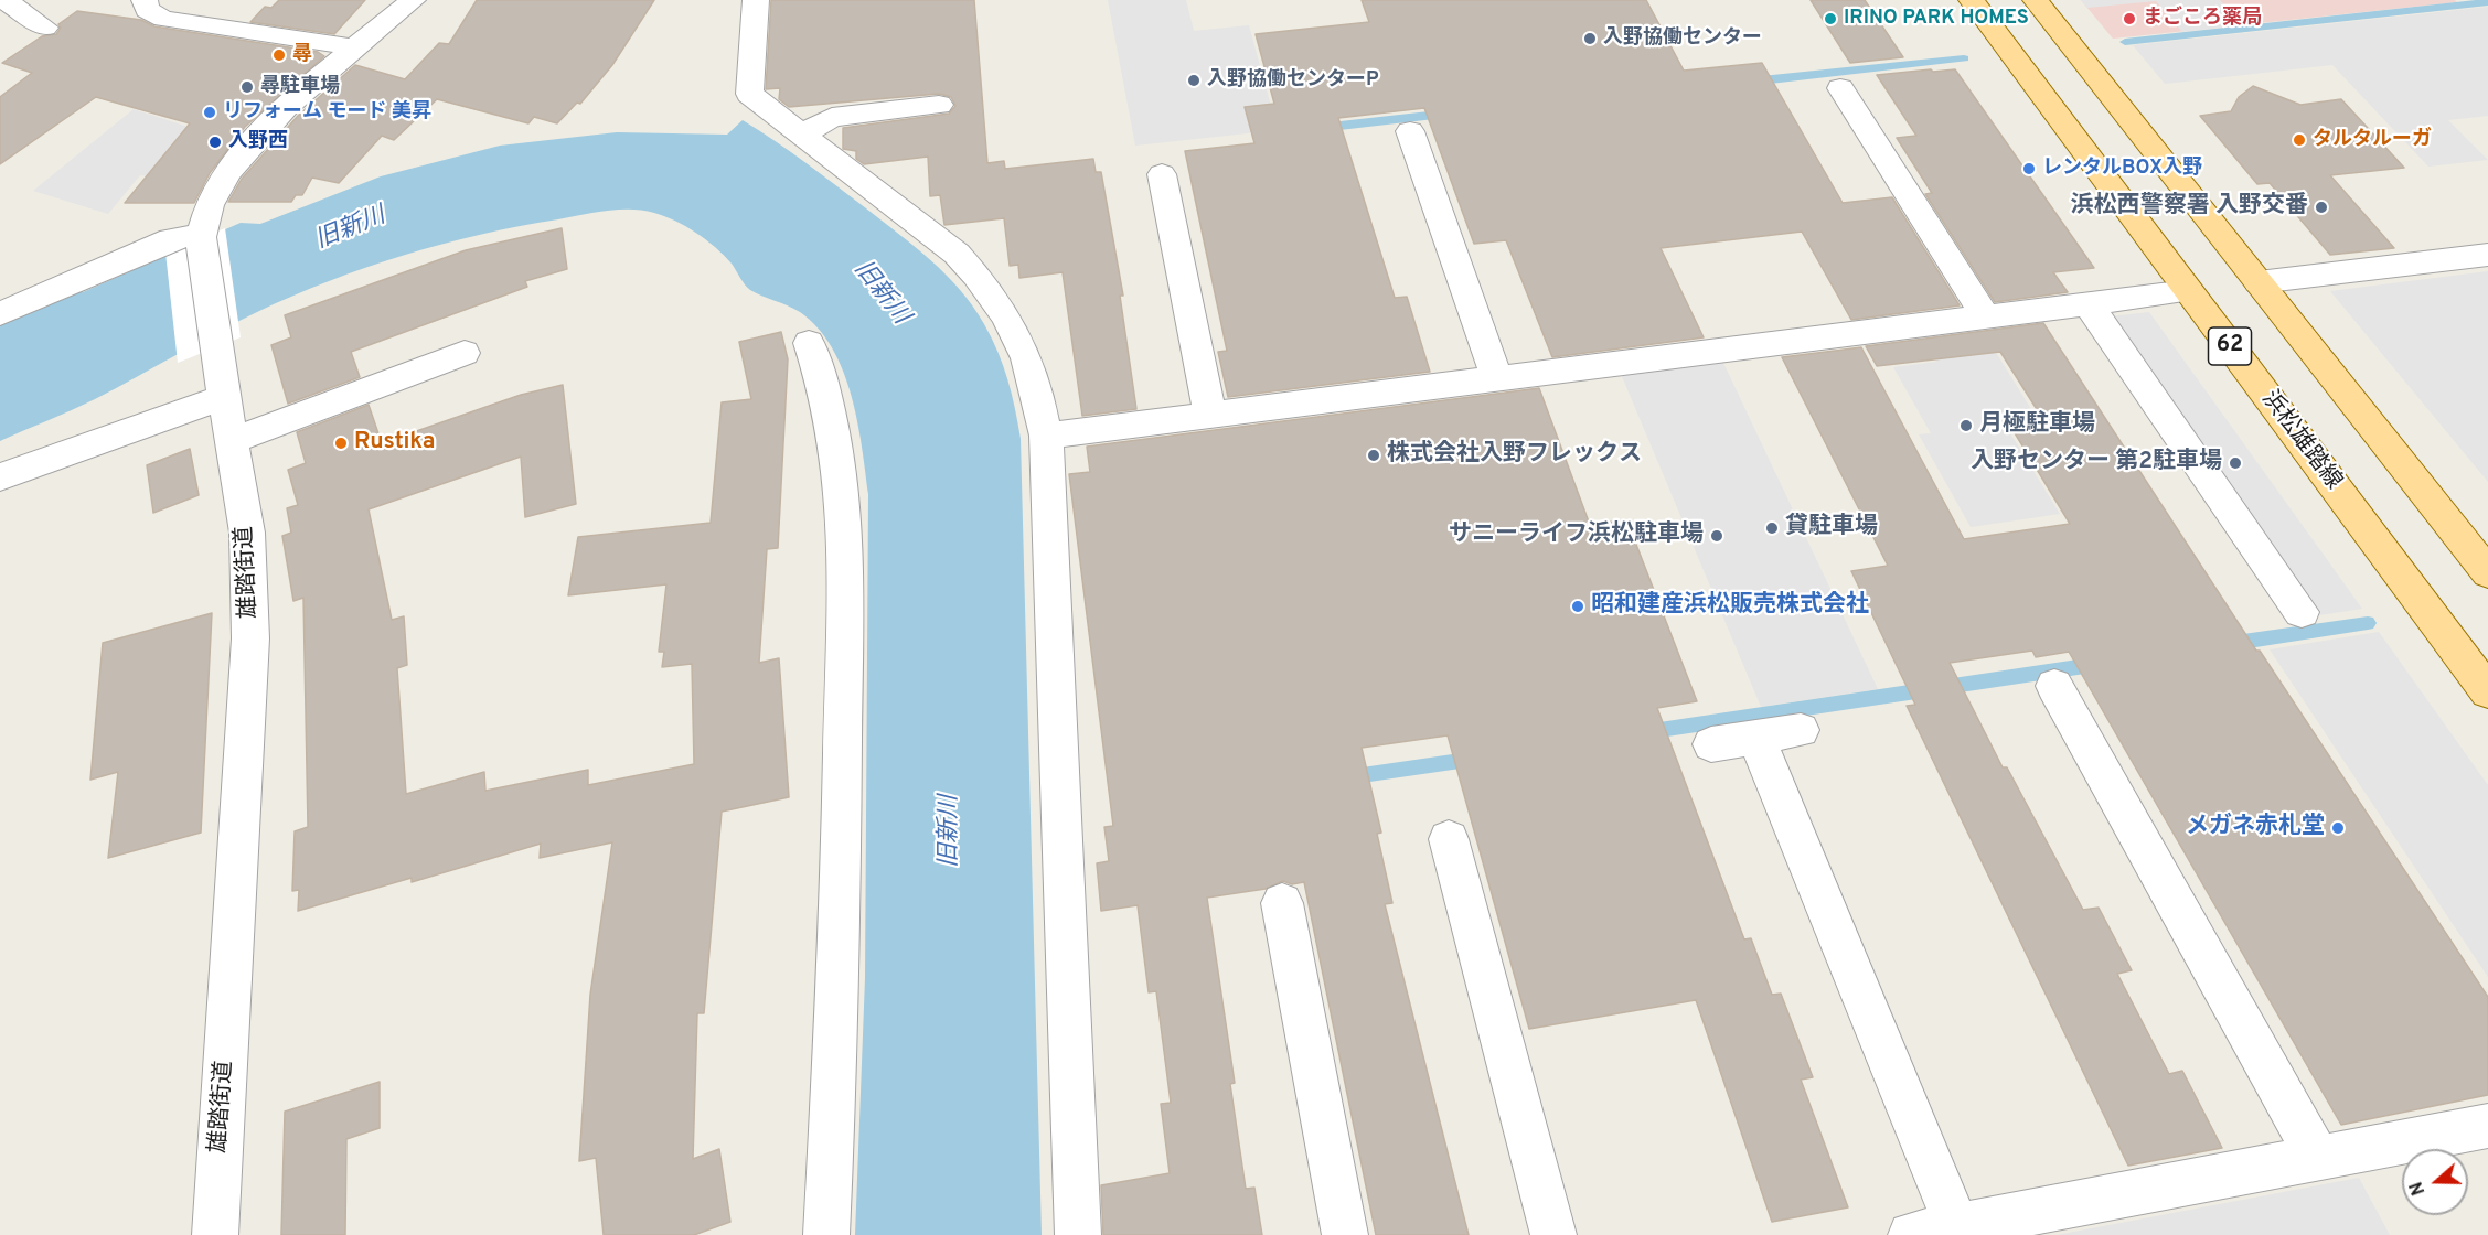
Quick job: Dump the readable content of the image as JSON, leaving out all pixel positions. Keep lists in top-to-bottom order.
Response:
{
  "streets": {
    "main road": ["62", "浜松雄踏線"],
    "street": ["雄踏街道"]
  },
  "water": ["旧新川"],
  "places": [
    "IRINO PARK HOMES",
    "まごころ薬局",
    "入野協働センター",
    "尋",
    "入野協働センターP",
    "尋駐車場",
    "リフォーム モード 美昇",
    "タルタルーガ",
    "入野西",
    "レンタルBOX入野",
    "浜松西警察署 入野交番",
    "月極駐車場",
    "Rustika",
    "株式会社入野フレックス",
    "入野センター 第2駐車場",
    "貸駐車場",
    "サニーライフ浜松駐車場",
    "昭和建産浜松販売株式会社",
    "メガネ赤札堂"
  ],
  "north": "left"
}
